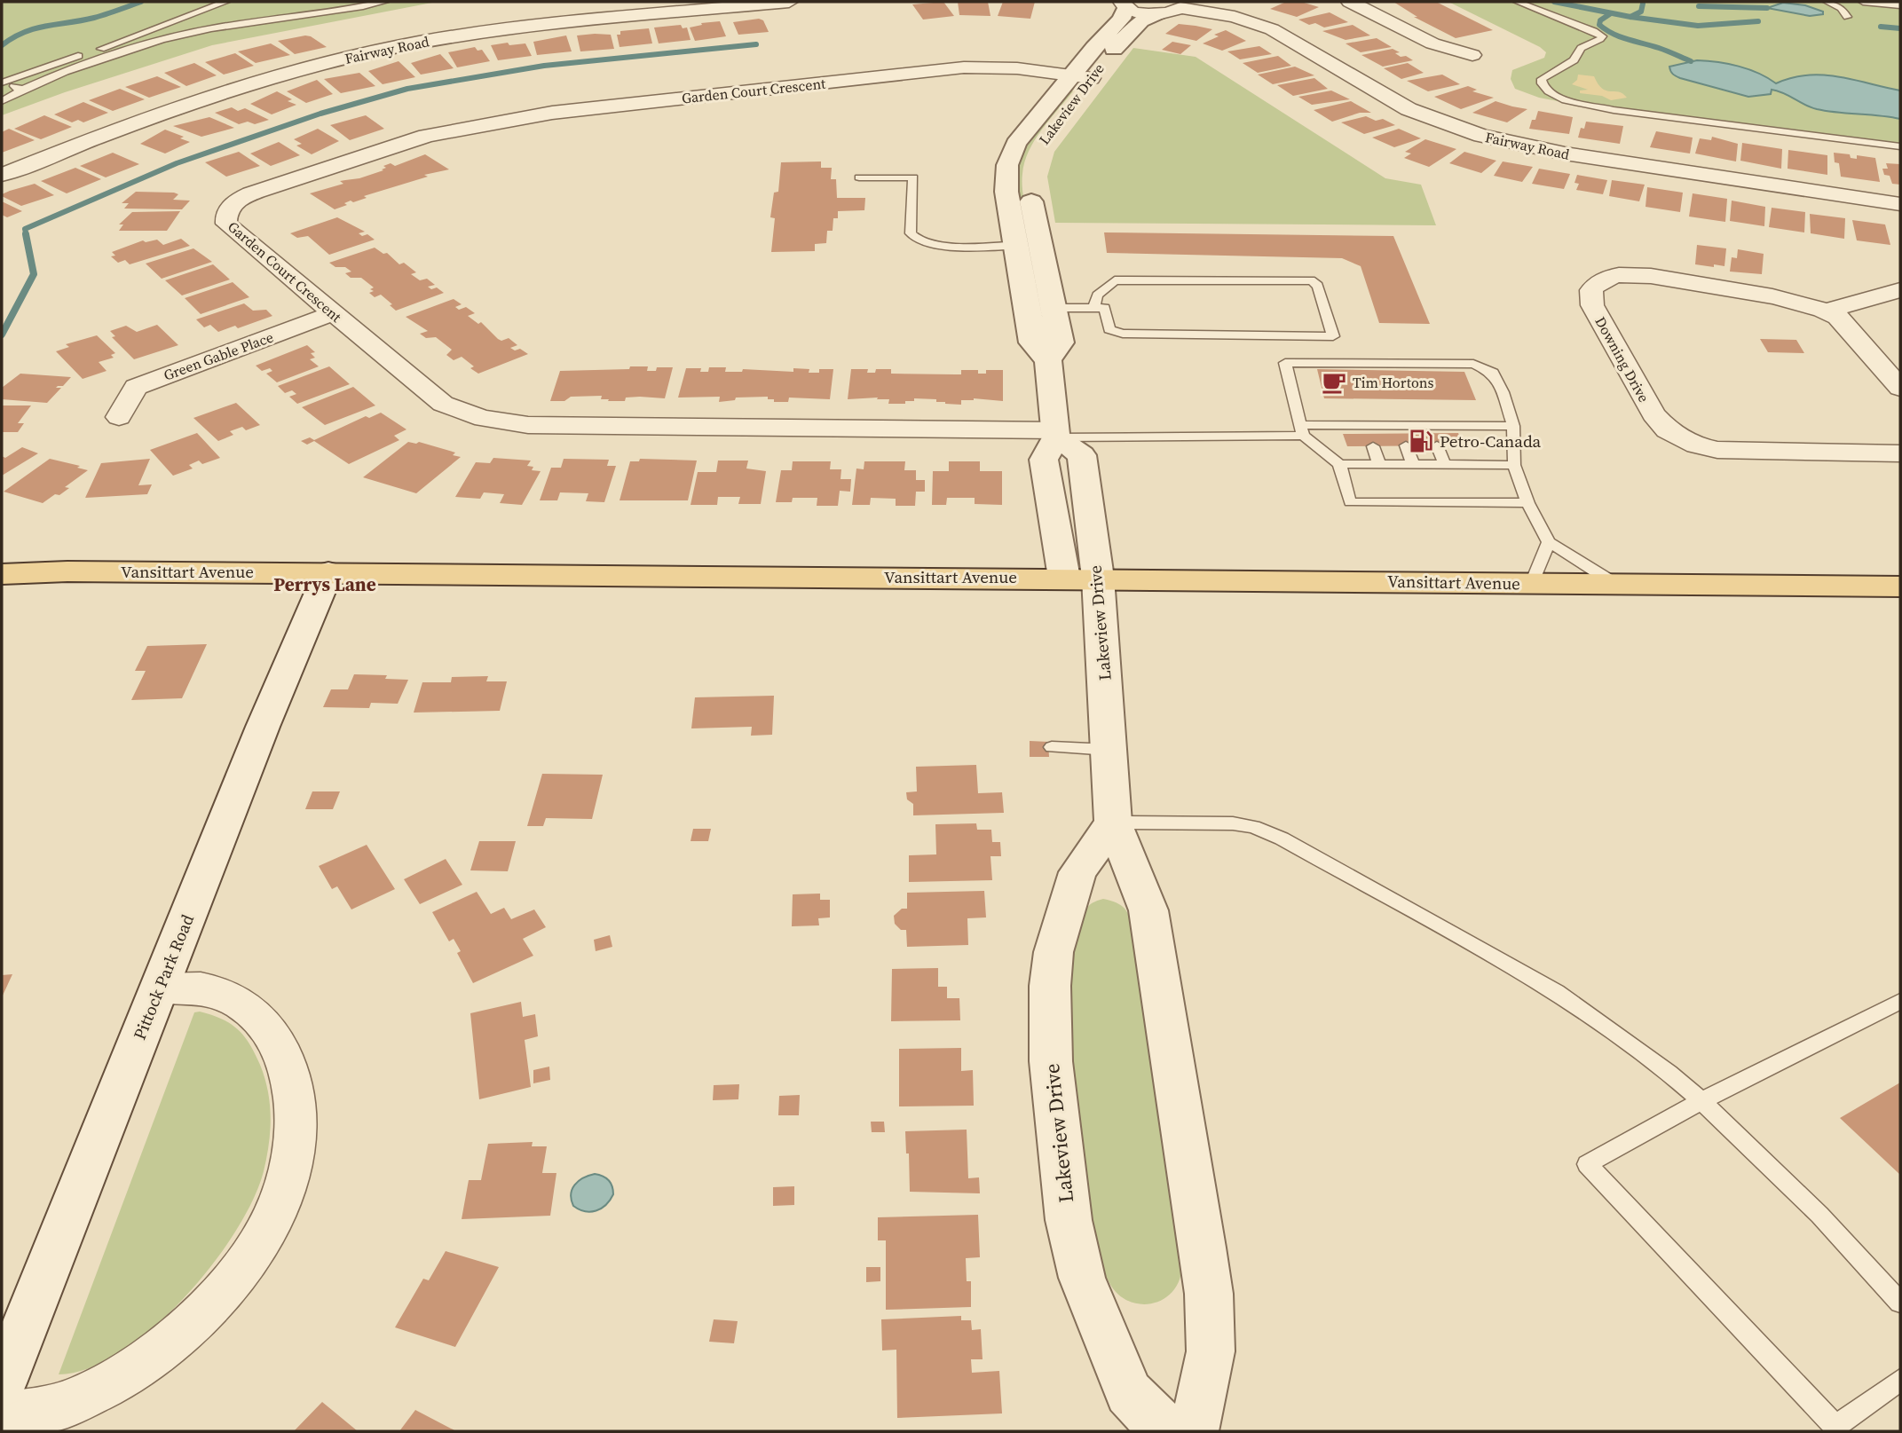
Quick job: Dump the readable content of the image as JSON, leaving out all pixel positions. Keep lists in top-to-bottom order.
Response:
{
  "streets": {
    "main road": ["Vansittart Avenue"],
    "street": [
      "Fairway Road",
      "Garden Court Crescent",
      "Lakeview Drive",
      "Green Gable Place",
      "Downing Drive",
      "Pittock Park Road"
    ]
  },
  "crossings": [
    ["Fairway Road", "Lakeview Drive"],
    ["Garden Court Crescent", "Lakeview Drive"],
    ["Garden Court Crescent", "Green Gable Place"],
    ["Lakeview Drive", "Vansittart Avenue"],
    ["Vansittart Avenue", "Pittock Park Road"]
  ],
  "districts": ["Perrys Lane"],
  "places": {
    "cafe": ["Tim Hortons"],
    "fuel station": ["Petro-Canada"]
  }
}
